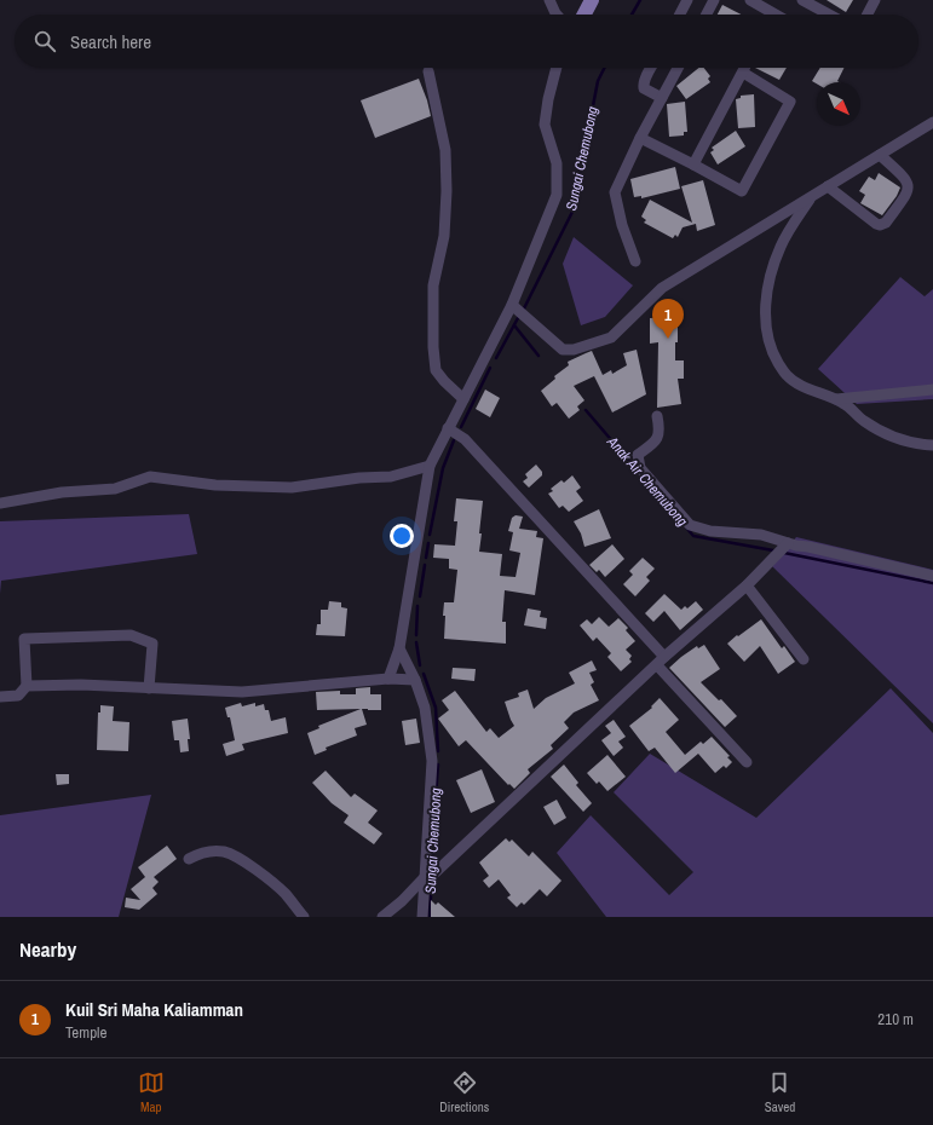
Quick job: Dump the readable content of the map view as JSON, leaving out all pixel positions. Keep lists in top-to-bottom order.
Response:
{
  "water": ["Sungai Chemubong", "Anak Air Chemubong"],
  "north": "bottom right",
  "page": {
    "search": "Search here",
    "pins": "1",
    "heading": "Nearby",
    "list": [
      {
        "mark": "1",
        "name": "Kuil Sri Maha Kaliamman",
        "note": "Temple",
        "value": "210 m"
      }
    ],
    "nav": ["Map", "Directions", "Saved"]
  }
}
